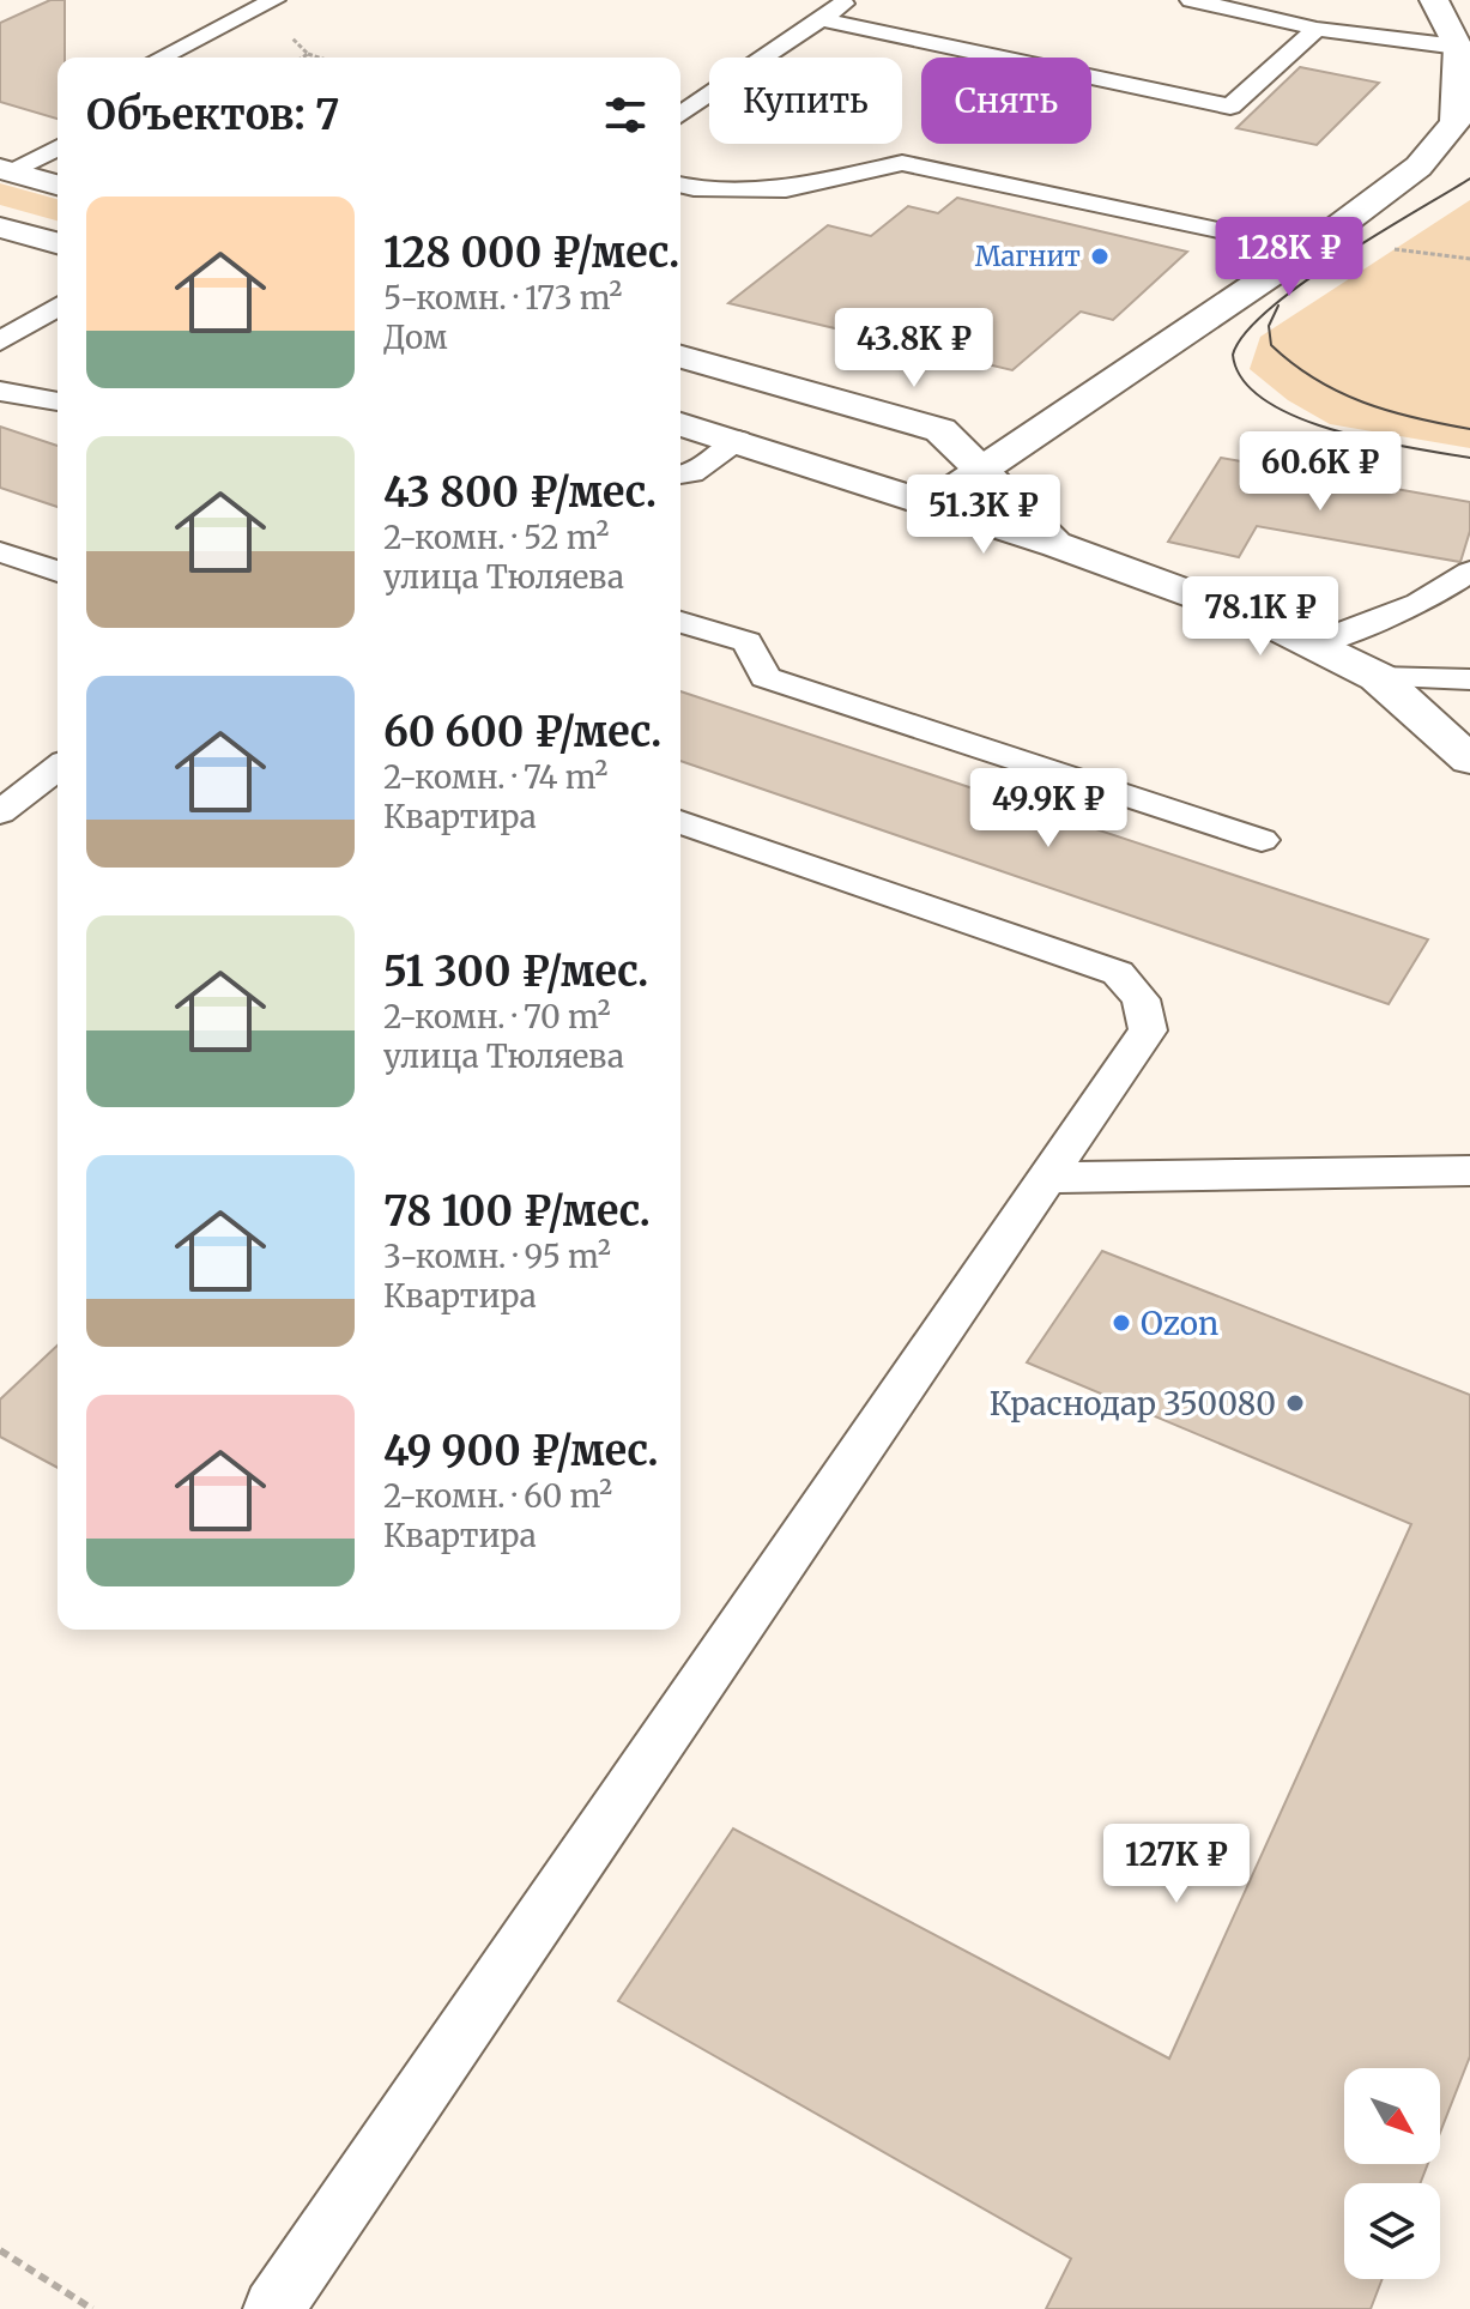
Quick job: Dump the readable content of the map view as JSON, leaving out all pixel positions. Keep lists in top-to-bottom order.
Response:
{
  "places": ["Магнит", "Ozon", "Краснодар 350080"],
  "north": "bottom right",
  "page": {
    "chip": ["Купить", "Снять"],
    "heading": "Объектов: 7",
    "list": [
      {
        "name": "128 000 ₽/мес.",
        "note": "5-комн. · 173 m² · Дом"
      },
      {
        "name": "43 800 ₽/мес.",
        "note": "2-комн. · 52 m² · улица Тюляева"
      },
      {
        "name": "60 600 ₽/мес.",
        "note": "2-комн. · 74 m² · Квартира"
      },
      {
        "name": "51 300 ₽/мес.",
        "note": "2-комн. · 70 m² · улица Тюляева"
      },
      {
        "name": "78 100 ₽/мес.",
        "note": "3-комн. · 95 m² · Квартира"
      },
      {
        "name": "49 900 ₽/мес.",
        "note": "2-комн. · 60 m² · Квартира"
      }
    ],
    "price": [
      "128K ₽",
      "43.8K ₽",
      "60.6K ₽",
      "51.3K ₽",
      "78.1K ₽",
      "49.9K ₽",
      "127K ₽"
    ]
  }
}
